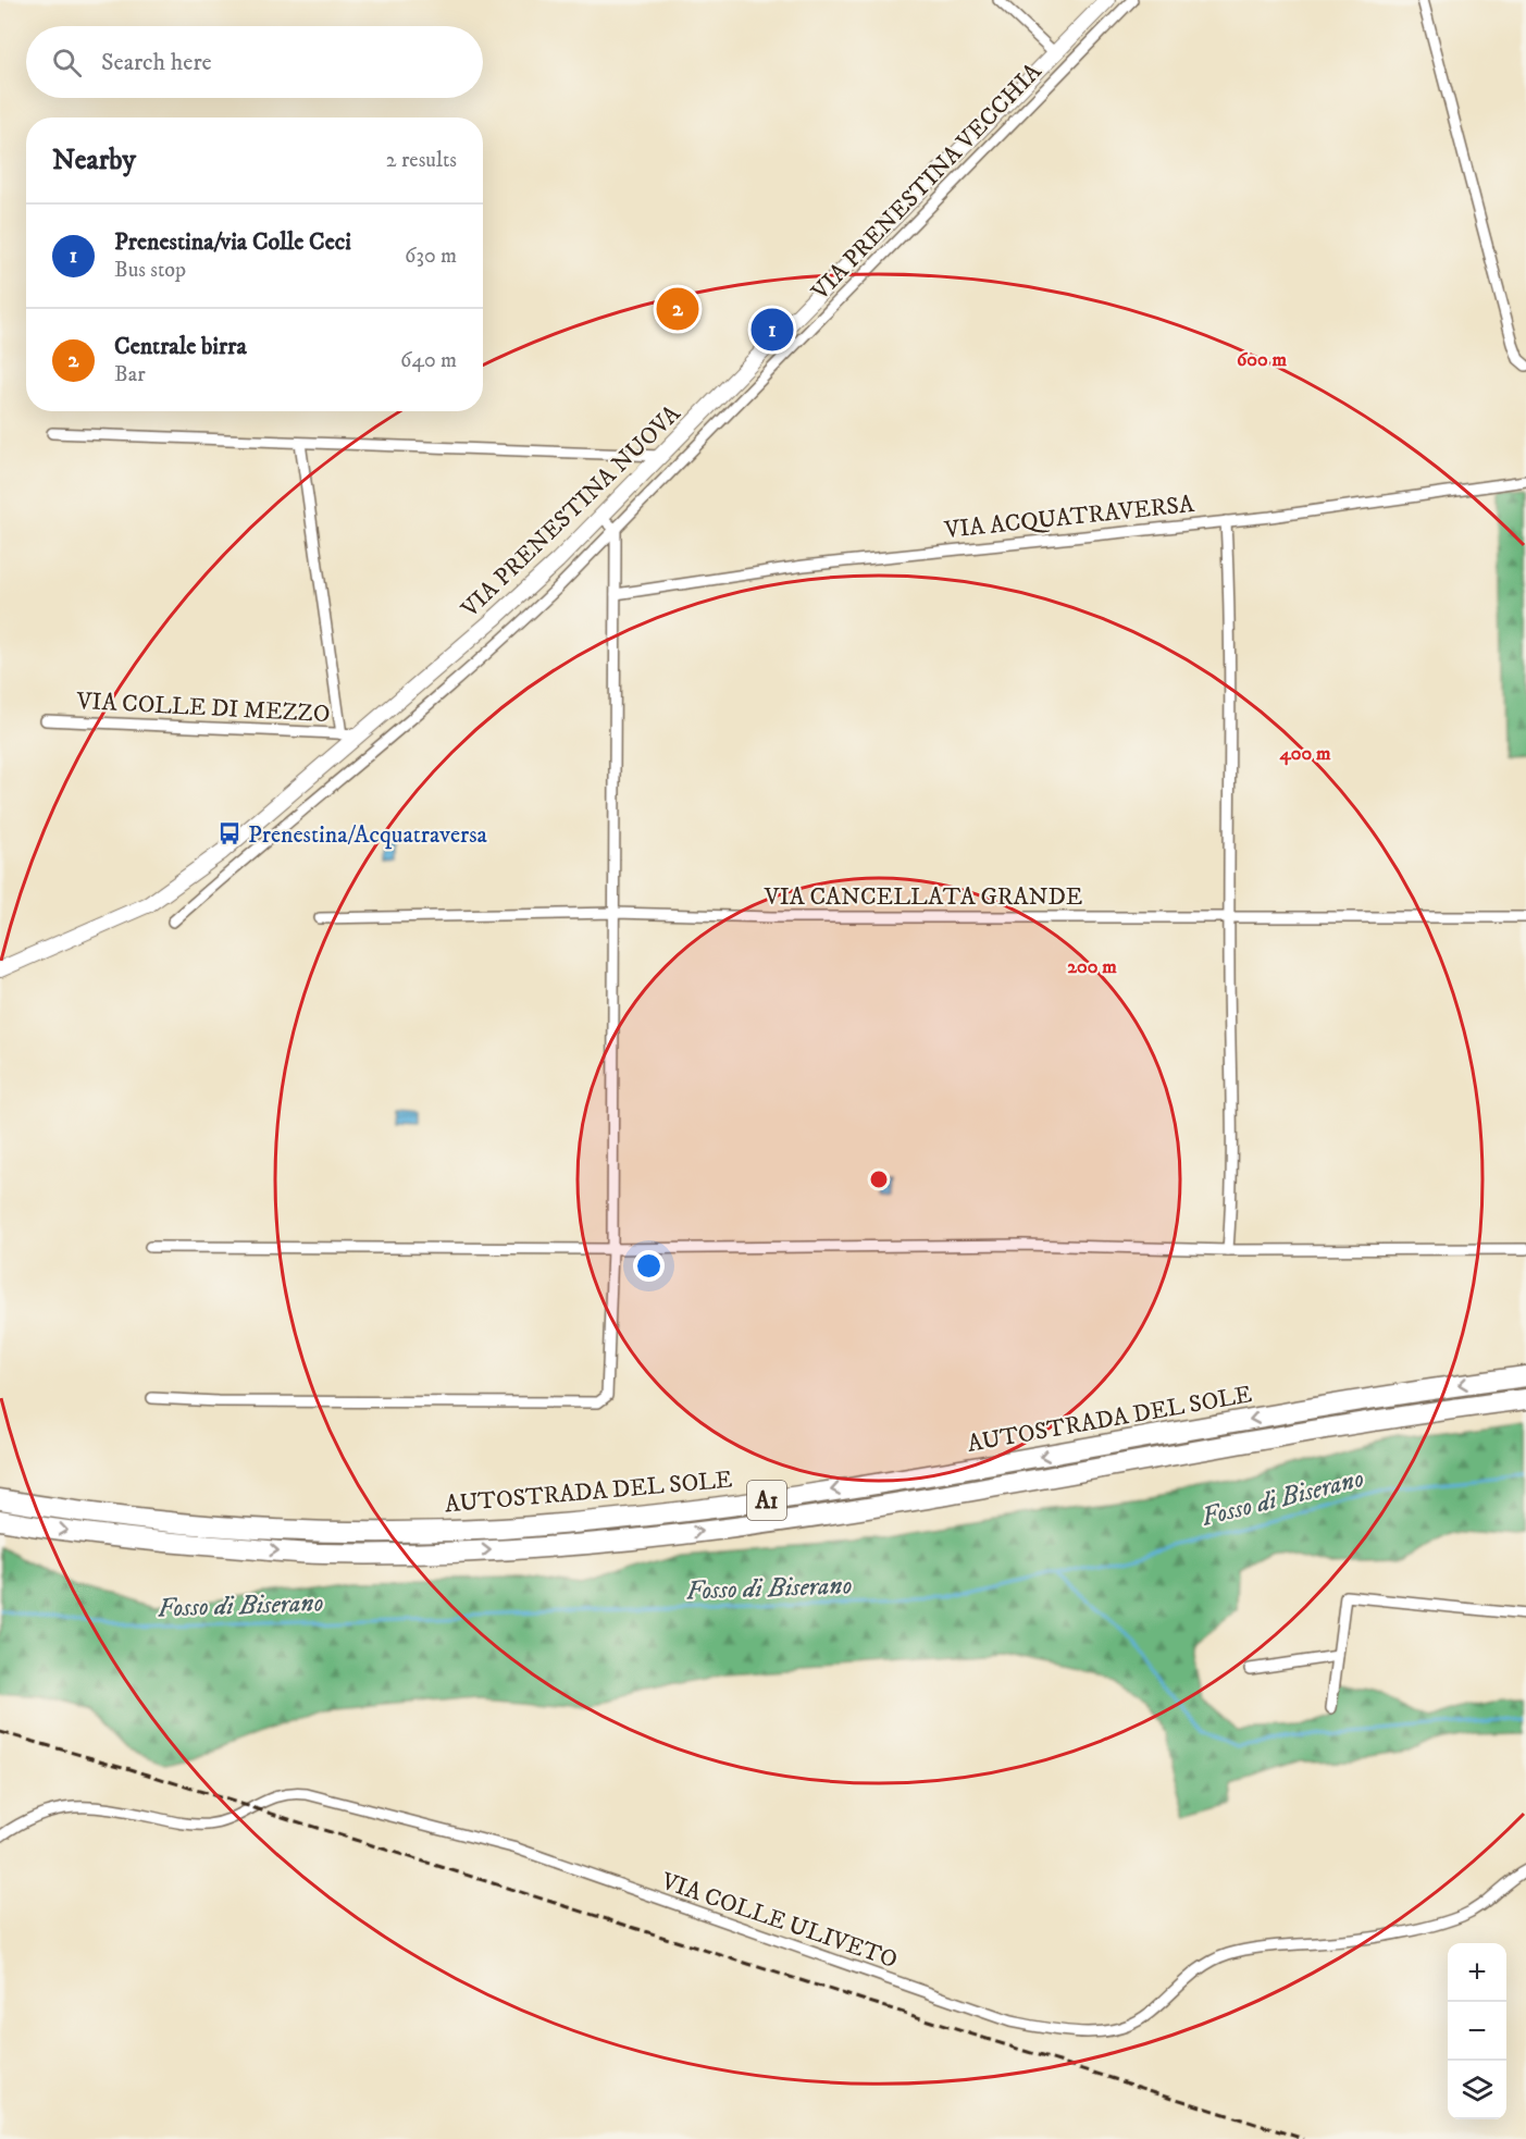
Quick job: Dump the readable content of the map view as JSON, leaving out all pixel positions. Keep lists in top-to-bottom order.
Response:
{
  "streets": {
    "highway": ["AUTOSTRADA DEL SOLE", "A1"],
    "main road": ["VIA PRENESTINA NUOVA"],
    "street": [
      "VIA PRENESTINA VECCHIA",
      "VIA ACQUATRAVERSA",
      "VIA COLLE DI MEZZO",
      "VIA CANCELLATA GRANDE",
      "VIA COLLE ULIVETO"
    ]
  },
  "crossings": [
    ["VIA PRENESTINA NUOVA", "VIA COLLE DI MEZZO"]
  ],
  "water": ["Fosso di Biserano"],
  "places": {
    "bus stop": ["Prenestina/Acquatraversa"]
  },
  "page": {
    "search": "Search here",
    "heading": ["Nearby", "2 results"],
    "list": [
      {
        "mark": "1",
        "name": "Prenestina/via Colle Ceci",
        "note": "Bus stop",
        "value": "630 m"
      },
      {
        "mark": "2",
        "name": "Centrale birra",
        "note": "Bar",
        "value": "640 m"
      }
    ],
    "pins": ["2", "1"],
    "map_buttons": ["+", "−"]
  },
  "rings": ["600 m", "400 m", "200 m"]
}
